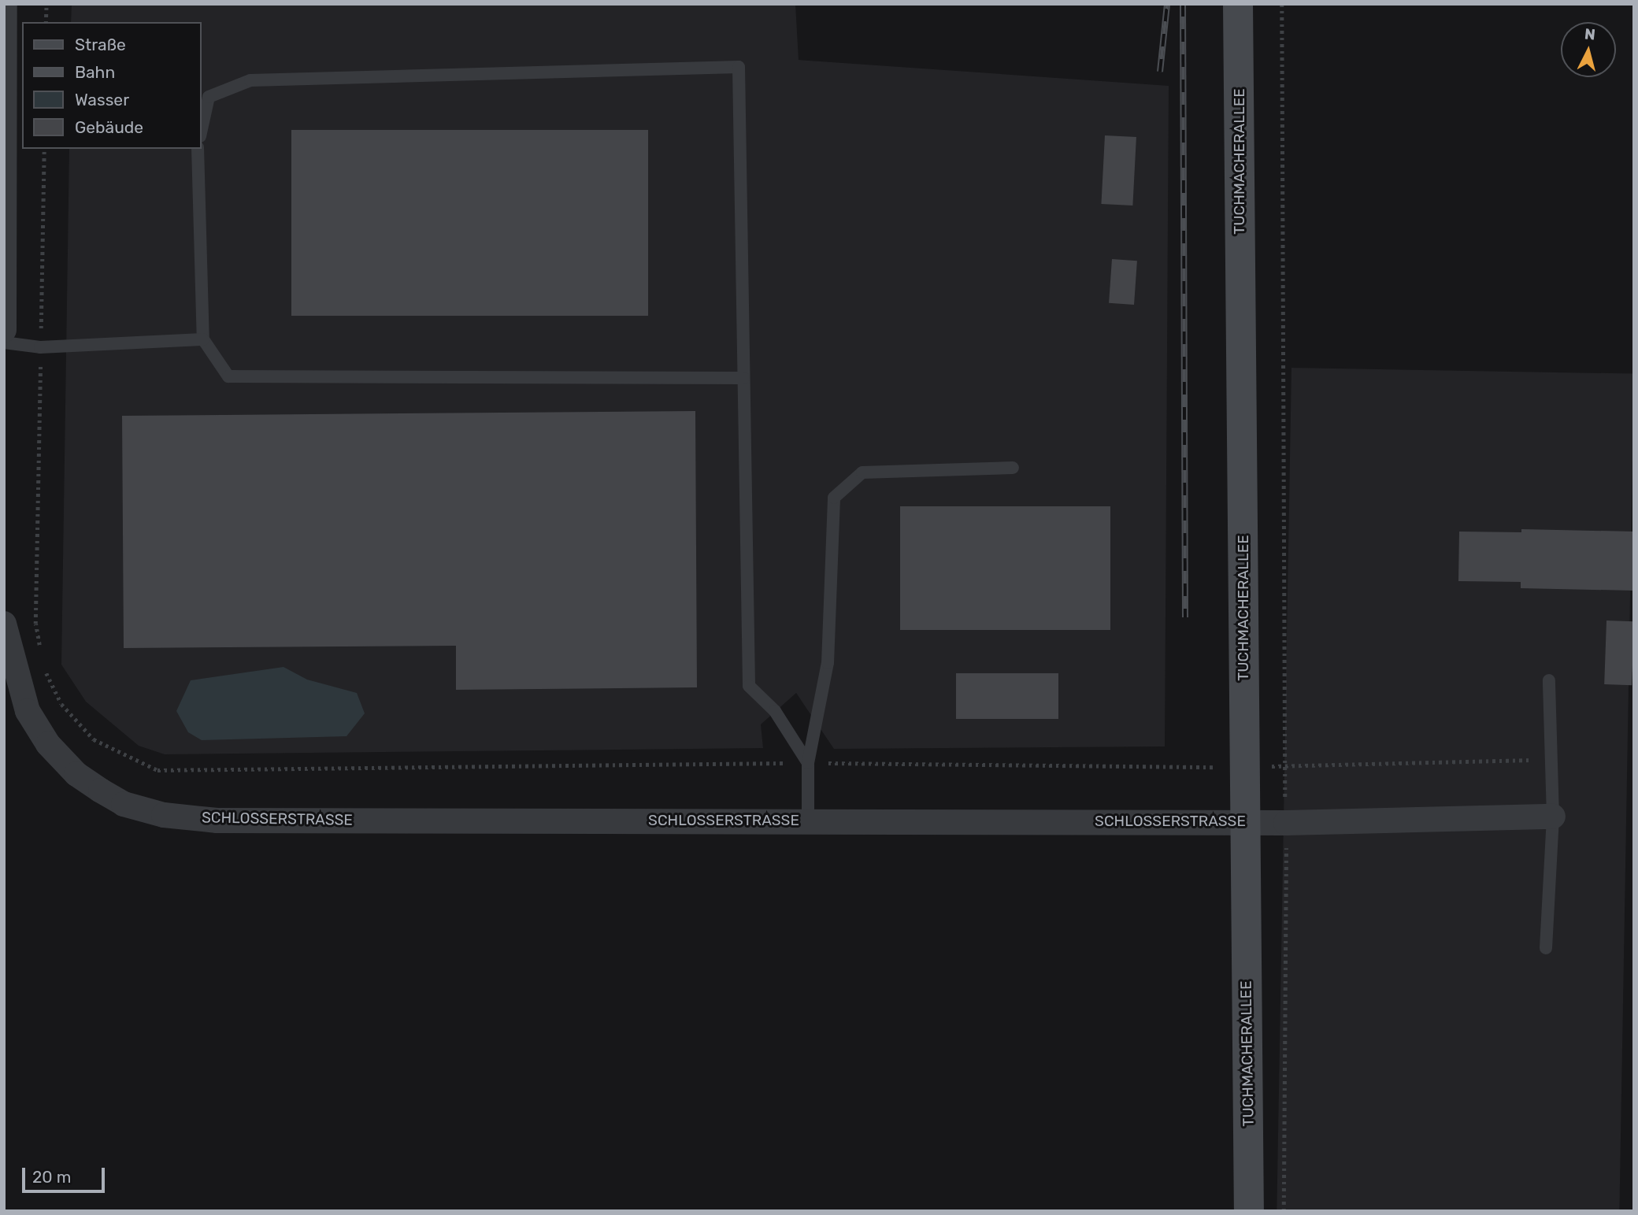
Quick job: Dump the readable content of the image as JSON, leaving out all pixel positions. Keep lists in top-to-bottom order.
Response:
{
  "streets": {
    "street": ["TUCHMACHERALLEE", "SCHLOSSERSTRASSE"]
  },
  "crossings": [
    ["TUCHMACHERALLEE", "SCHLOSSERSTRASSE"]
  ],
  "legend": [
    "Straße",
    "Bahn",
    "Wasser",
    "Gebäude"
  ],
  "scale_bar": "20 m",
  "north": "top"
}
